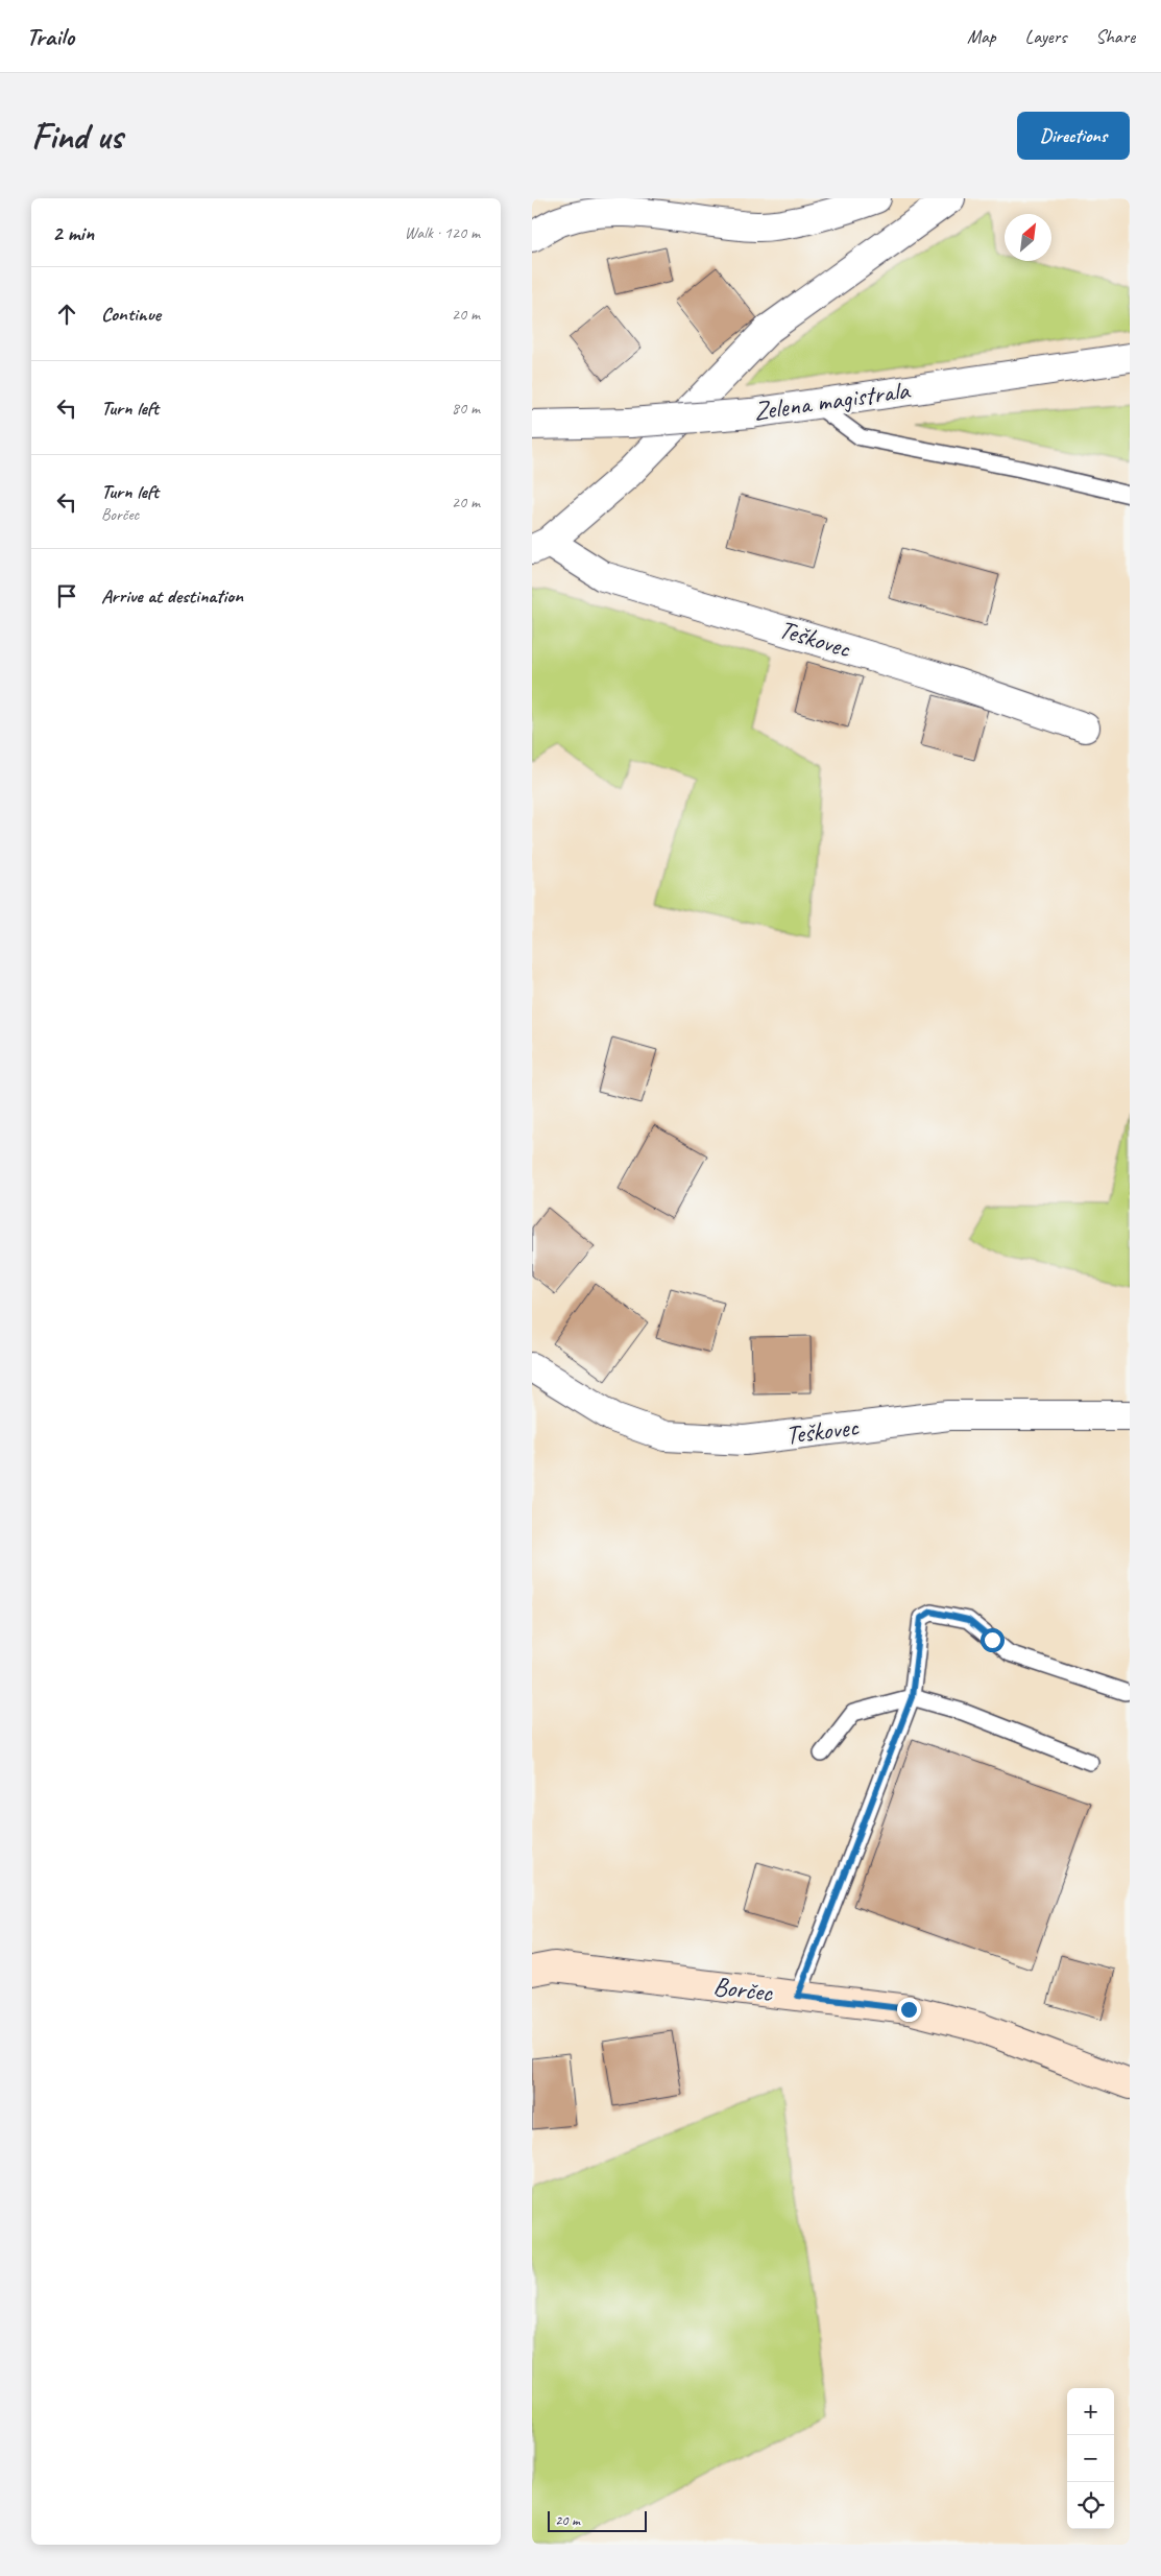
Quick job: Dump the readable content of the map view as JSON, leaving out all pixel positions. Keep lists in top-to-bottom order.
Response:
{
  "streets": {
    "street": ["Zelena magistrala", "Teškovec", "Borčec"]
  },
  "scale_bar": "20 m",
  "north": "top right",
  "page": {
    "header": "Trailo",
    "nav": ["Map", "Layers", "Share"],
    "buttons": "Directions",
    "title": "Find us",
    "heading": ["2 min", "Walk · 120 m"],
    "list": [
      ["Continue", "20 m"],
      ["Turn left", "80 m"],
      ["Turn left", "Borčec", "20 m"],
      "Arrive at destination"
    ],
    "map_buttons": ["+", "−"],
    "scale": "20 m"
  }
}
